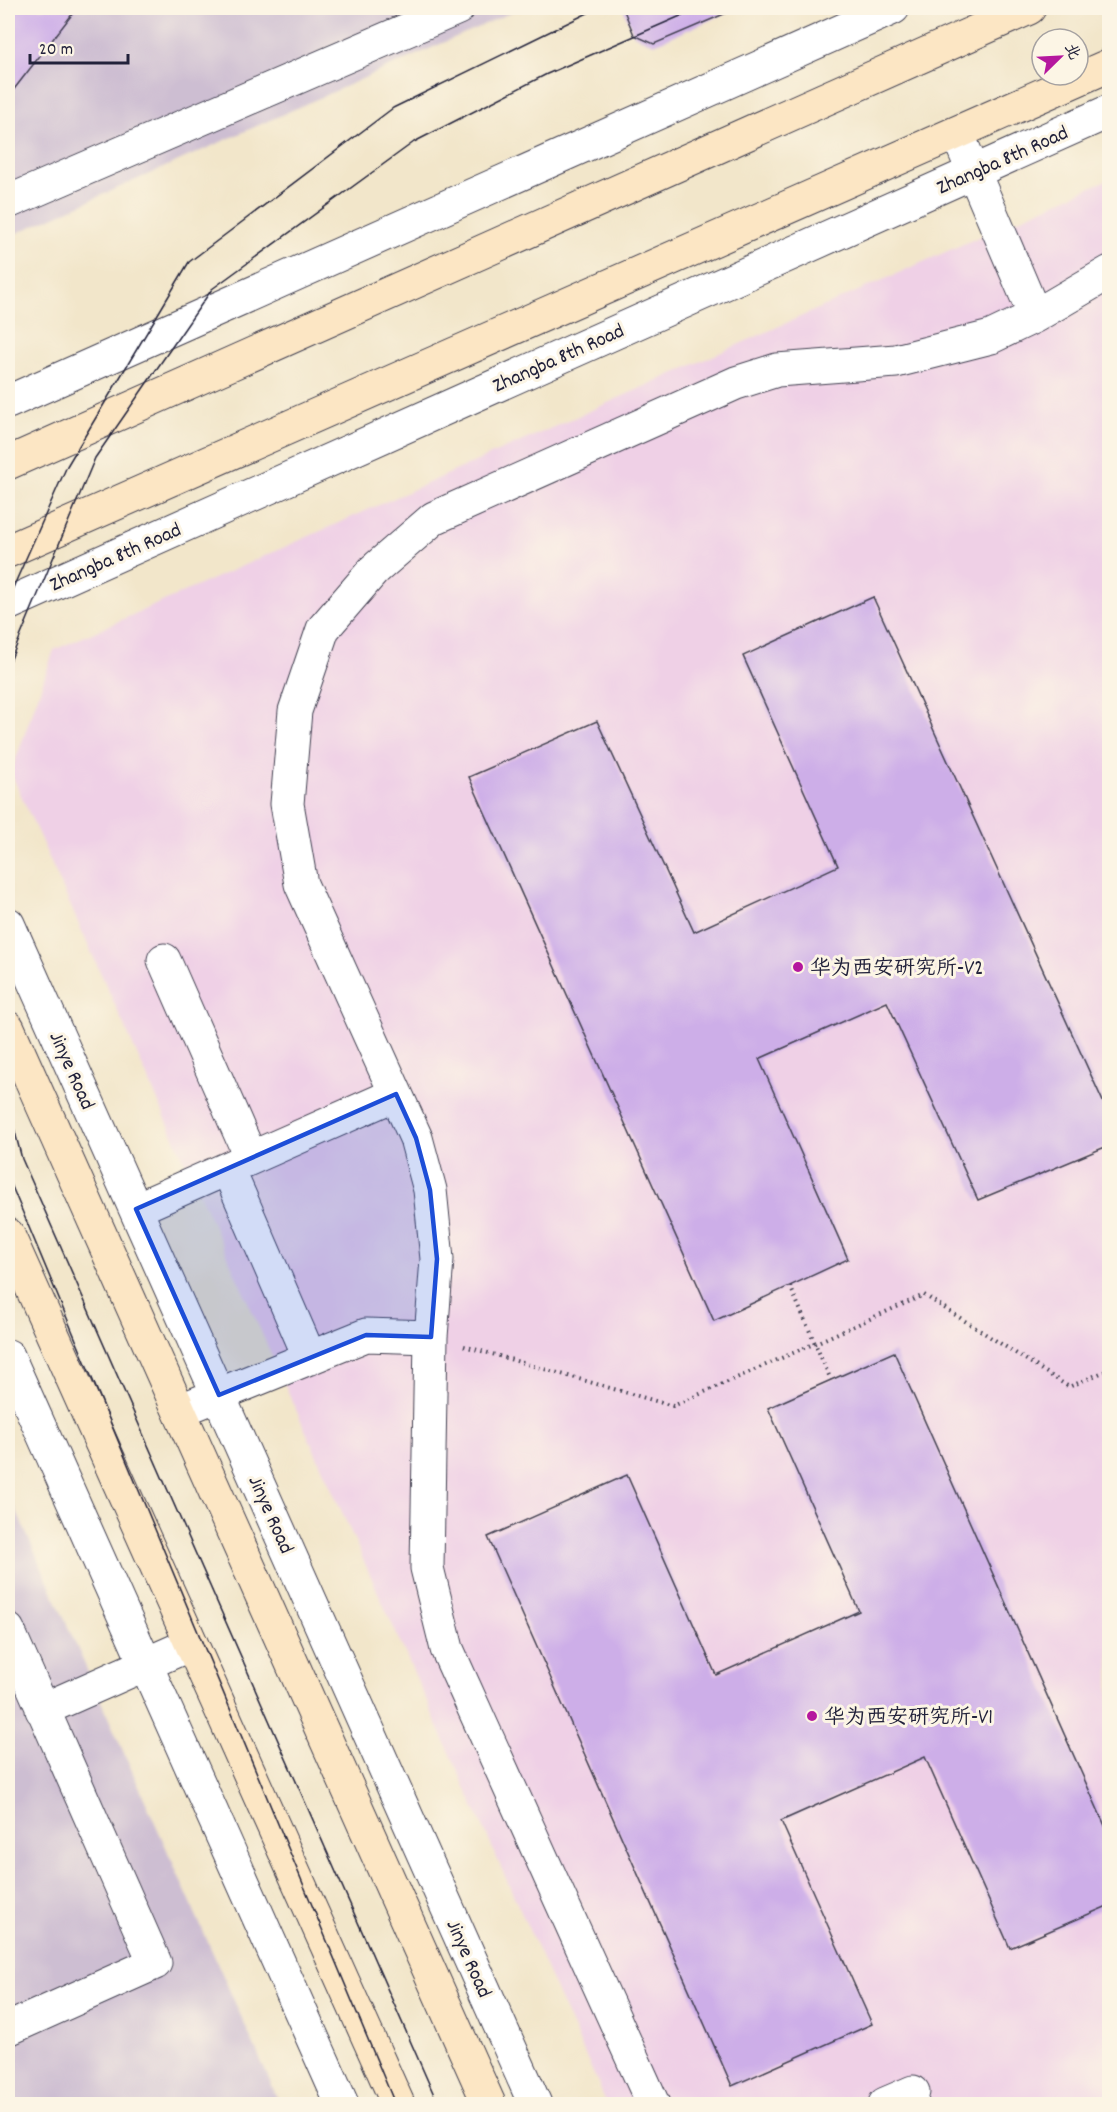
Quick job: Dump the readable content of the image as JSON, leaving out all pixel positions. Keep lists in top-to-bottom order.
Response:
{
  "streets": {
    "main road": ["Zhangba 8th Road", "Jinye Road"]
  },
  "places": ["华为西安研究所-V2", "华为西安研究所-V1"],
  "scale_bar": "20 m",
  "north": "top right"
}
